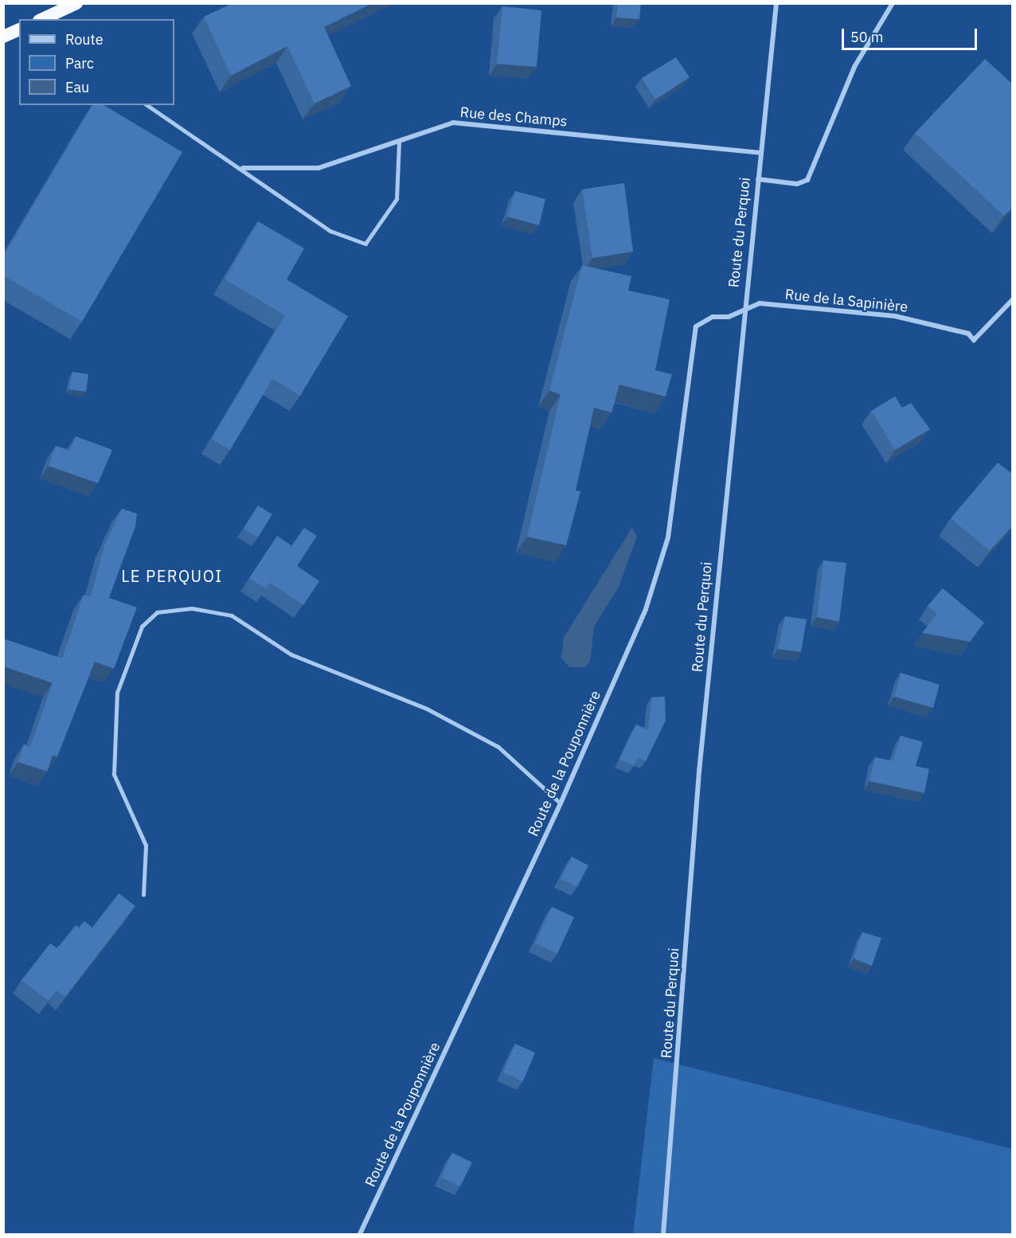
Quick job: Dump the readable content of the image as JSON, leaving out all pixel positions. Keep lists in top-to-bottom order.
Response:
{
  "streets": {
    "street": [
      "Rue des Champs",
      "Route du Perquoi",
      "Rue de la Sapinière",
      "Route de la Pouponnière"
    ]
  },
  "crossings": [
    ["Rue des Champs", "Route du Perquoi"],
    ["Route du Perquoi", "Rue de la Sapinière"],
    ["Route du Perquoi", "Route de la Pouponnière"],
    ["Rue de la Sapinière", "Route de la Pouponnière"]
  ],
  "districts": ["LE PERQUOI"],
  "legend": ["Route", "Parc", "Eau"],
  "scale_bar": "50 m"
}
